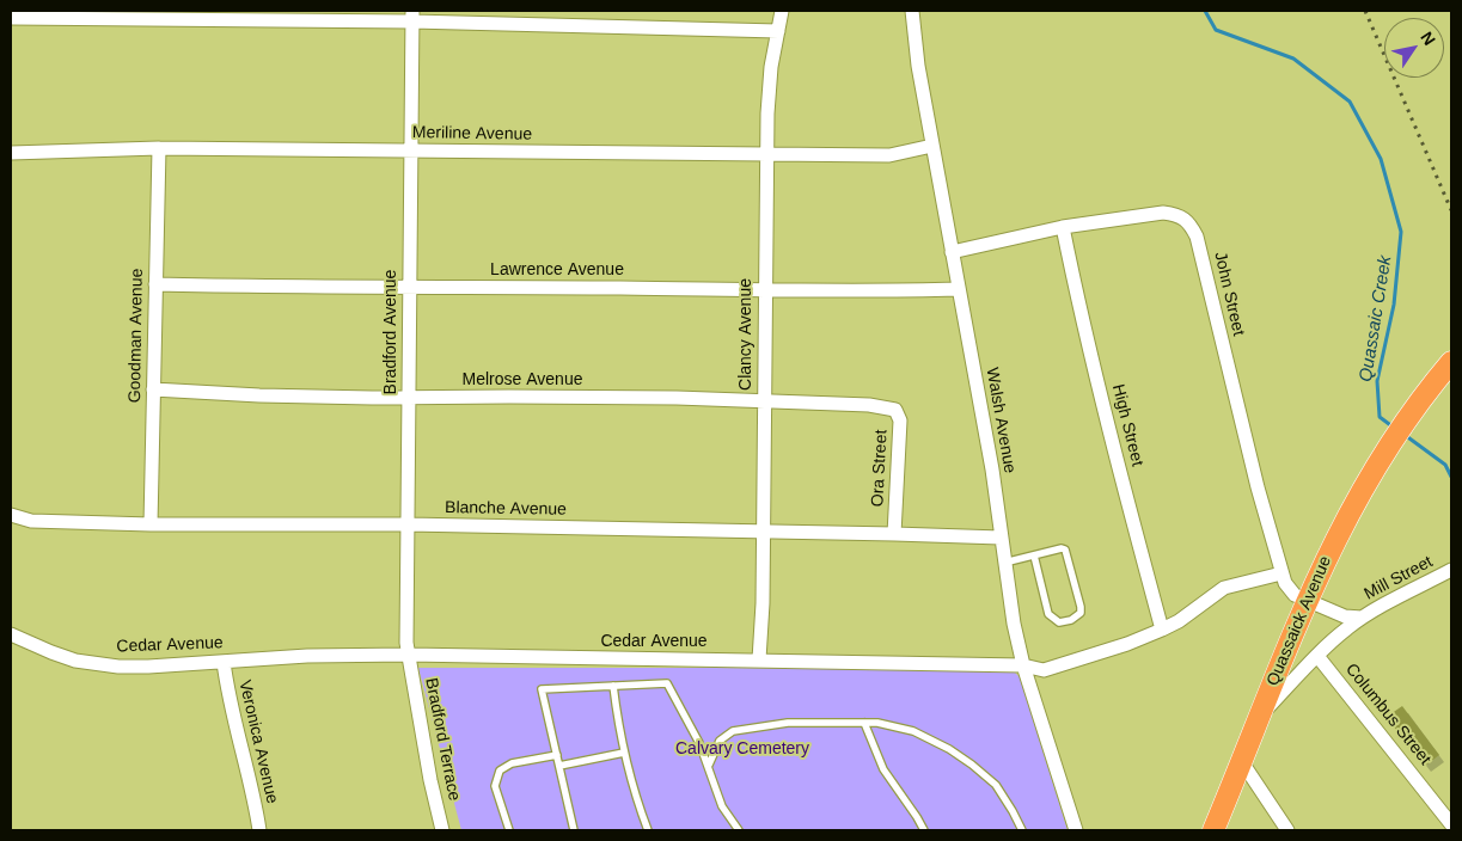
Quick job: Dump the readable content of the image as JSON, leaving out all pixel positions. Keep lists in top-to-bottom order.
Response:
{
  "streets": {
    "highway": ["Quassaick Avenue"],
    "street": [
      "Meriline Avenue",
      "Lawrence Avenue",
      "John Street",
      "Bradford Avenue",
      "Clancy Avenue",
      "Goodman Avenue",
      "Melrose Avenue",
      "Walsh Avenue",
      "High Street",
      "Ora Street",
      "Blanche Avenue",
      "Mill Street",
      "Cedar Avenue",
      "Columbus Street",
      "Bradford Terrace",
      "Veronica Avenue"
    ]
  },
  "crossings": [
    ["Meriline Avenue", "Bradford Avenue"],
    ["Meriline Avenue", "Clancy Avenue"],
    ["Meriline Avenue", "Goodman Avenue"],
    ["Meriline Avenue", "Walsh Avenue"],
    ["Lawrence Avenue", "Bradford Avenue"],
    ["Lawrence Avenue", "Clancy Avenue"],
    ["Lawrence Avenue", "Goodman Avenue"],
    ["Lawrence Avenue", "Walsh Avenue"],
    ["John Street", "Walsh Avenue"],
    ["John Street", "High Street"],
    ["John Street", "Quassaick Avenue"],
    ["John Street", "Cedar Avenue"],
    ["Bradford Avenue", "Melrose Avenue"],
    ["Bradford Avenue", "Blanche Avenue"],
    ["Bradford Avenue", "Cedar Avenue"],
    ["Bradford Avenue", "Bradford Terrace"],
    ["Clancy Avenue", "Melrose Avenue"],
    ["Clancy Avenue", "Blanche Avenue"],
    ["Clancy Avenue", "Cedar Avenue"],
    ["Goodman Avenue", "Melrose Avenue"],
    ["Goodman Avenue", "Blanche Avenue"],
    ["Melrose Avenue", "Ora Street"],
    ["Walsh Avenue", "Blanche Avenue"],
    ["Walsh Avenue", "Cedar Avenue"],
    ["High Street", "Cedar Avenue"],
    ["Ora Street", "Blanche Avenue"],
    ["Cedar Avenue", "Bradford Terrace"],
    ["Cedar Avenue", "Veronica Avenue"]
  ],
  "water": ["Quassaic Creek"],
  "parks": ["Calvary Cemetery"],
  "north": "top right"
}
